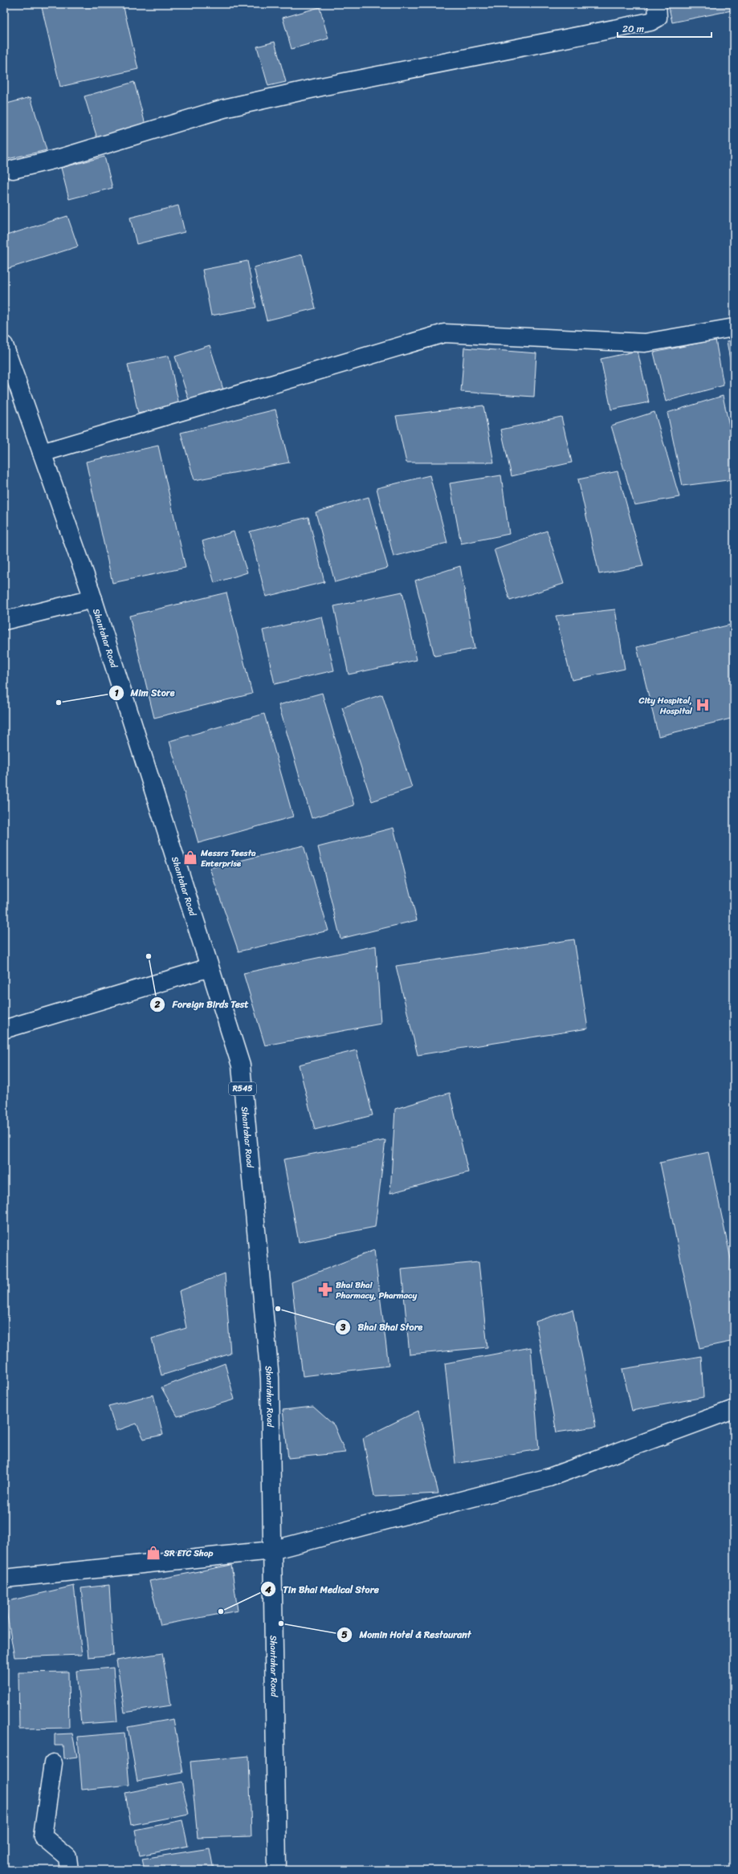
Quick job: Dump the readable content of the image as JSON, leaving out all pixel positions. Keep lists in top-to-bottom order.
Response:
{
  "streets": {
    "street": ["Shantahar Road", "R545"]
  },
  "places": {
    "other": [
      "Mim Store",
      "Foreign Birds Test",
      "Bhai Bhai Store",
      "Tin Bhai Medical Store",
      "Momin Hotel & Restaurant"
    ],
    "hospital": ["City Hospital, Hospital"],
    "shop": ["Messrs Teesta Enterprise", "SR ETC Shop"],
    "pharmacy": ["Bhai Bhai Pharmacy, Pharmacy"]
  },
  "scale_bar": "20 m"
}
